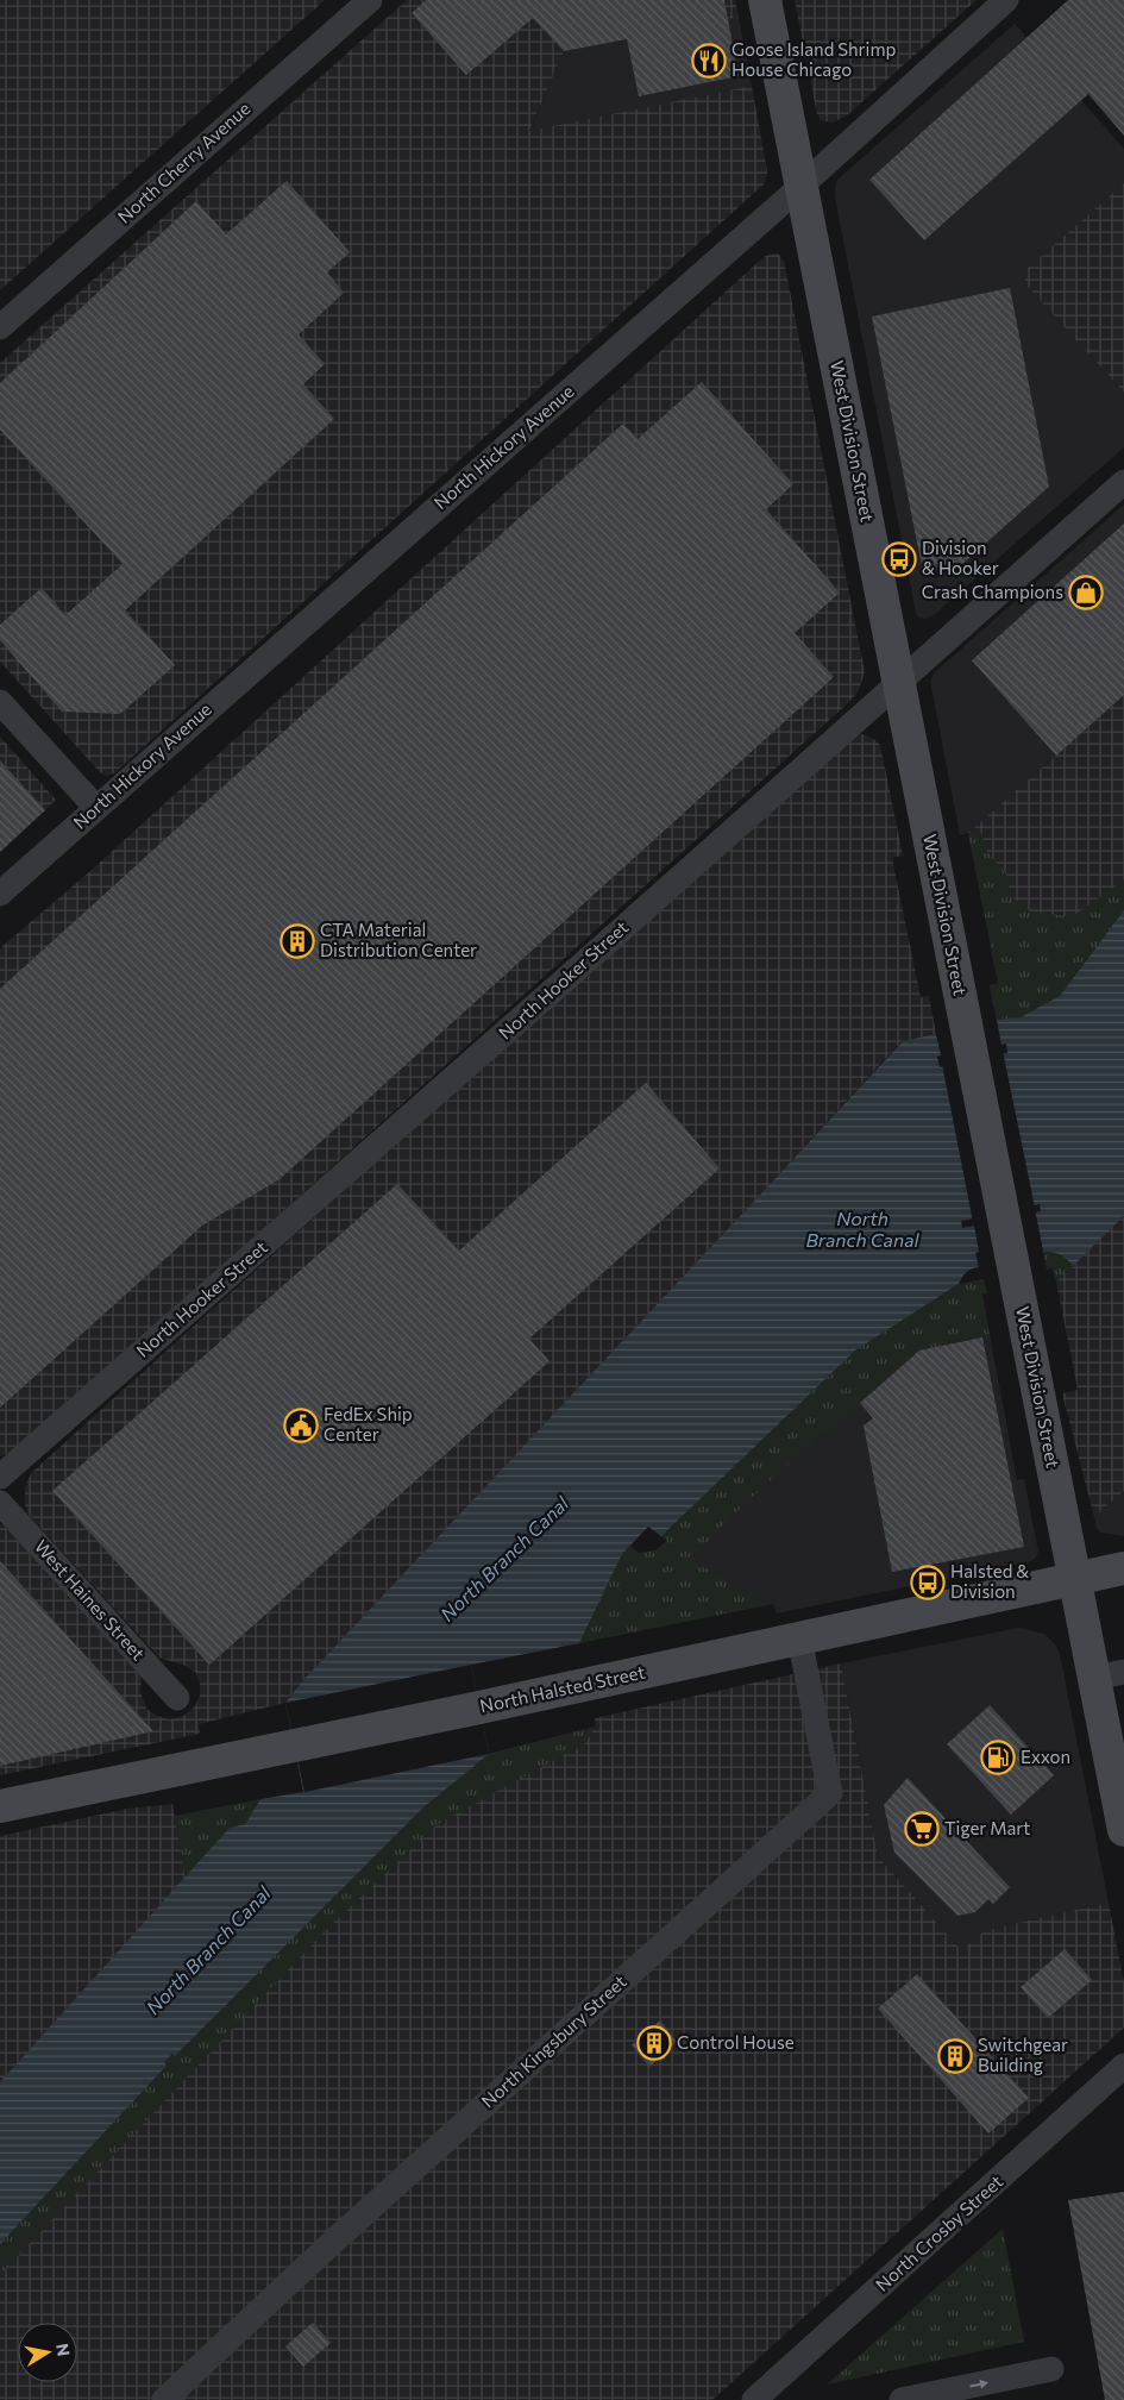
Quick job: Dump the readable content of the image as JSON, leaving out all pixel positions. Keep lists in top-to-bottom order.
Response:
{
  "streets": {
    "main road": ["West Division Street", "North Halsted Street"],
    "street": [
      "North Cherry Avenue",
      "North Hickory Avenue",
      "North Hooker Street",
      "West Haines Street",
      "North Kingsbury Street",
      "North Crosby Street"
    ]
  },
  "crossings": [
    ["West Division Street", "North Hickory Avenue"],
    ["West Division Street", "North Hooker Street"],
    ["West Division Street", "North Halsted Street"],
    ["North Halsted Street", "North Kingsbury Street"]
  ],
  "water": ["North Branch Canal"],
  "places": {
    "restaurant": ["Goose Island Shrimp House Chicago"],
    "bus stop": ["Division & Hooker", "Halsted & Division"],
    "shop": ["Crash Champions"],
    "building": ["CTA Material Distribution Center", "Control House", "Switchgear Building"],
    "public building": ["FedEx Ship Center"],
    "fuel station": ["Exxon"],
    "supermarket": ["Tiger Mart"]
  },
  "north": "right"
}
